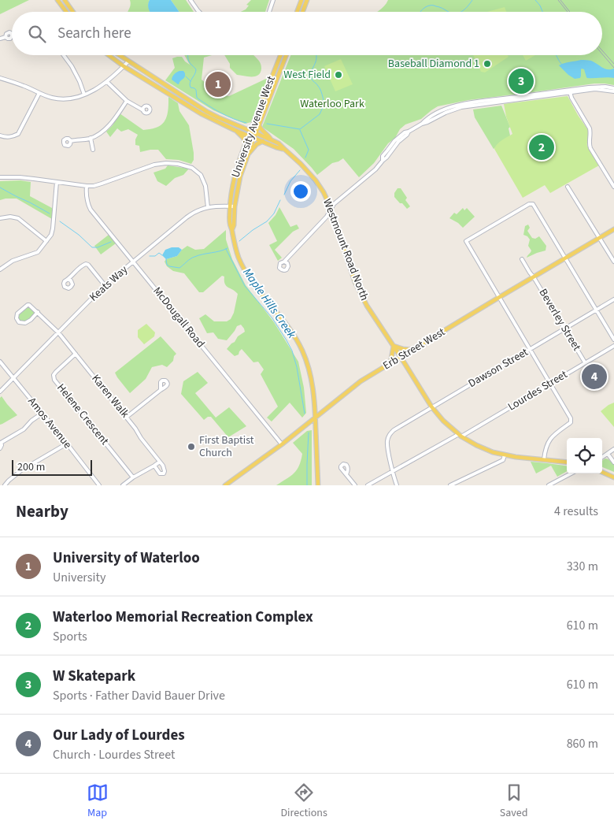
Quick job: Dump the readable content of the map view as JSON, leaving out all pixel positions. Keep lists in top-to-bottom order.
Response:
{
  "streets": {
    "main road": ["University Avenue West", "Westmount Road North", "Erb Street West"],
    "street": [
      "Keats Way",
      "McDougall Road",
      "Beverley Street",
      "Dawson Street",
      "Lourdes Street",
      "Karen Walk",
      "Helene Crescent",
      "Amos Avenue"
    ]
  },
  "crossings": [
    ["University Avenue West", "Westmount Road North"],
    ["University Avenue West", "Keats Way"],
    ["University Avenue West", "Erb Street West"],
    ["Westmount Road North", "Erb Street West"],
    ["Westmount Road North", "Dawson Street"],
    ["Westmount Road North", "Lourdes Street"],
    ["Keats Way", "McDougall Road"],
    ["Keats Way", "Karen Walk"],
    ["Keats Way", "Amos Avenue"],
    ["McDougall Road", "Erb Street West"],
    ["Beverley Street", "Erb Street West"],
    ["Beverley Street", "Dawson Street"],
    ["Beverley Street", "Lourdes Street"],
    ["Dawson Street", "Lourdes Street"],
    ["Karen Walk", "Helene Crescent"]
  ],
  "water": ["Maple Hills Creek"],
  "parks": ["Waterloo Park"],
  "places": ["Baseball Diamond 1", "West Field", "First Baptist Church"],
  "scale_bar": "200 m",
  "page": {
    "search": "Search here",
    "pins": [
      "3",
      "1",
      "2",
      "4"
    ],
    "scale": "200 m",
    "heading": ["Nearby", "4 results"],
    "list": [
      {
        "mark": "1",
        "name": "University of Waterloo",
        "note": "University",
        "value": "330 m"
      },
      {
        "mark": "2",
        "name": "Waterloo Memorial Recreation Complex",
        "note": "Sports",
        "value": "610 m"
      },
      {
        "mark": "3",
        "name": "W Skatepark",
        "note": "Sports · Father David Bauer Drive",
        "value": "610 m"
      },
      {
        "mark": "4",
        "name": "Our Lady of Lourdes",
        "note": "Church · Lourdes Street",
        "value": "860 m"
      }
    ],
    "nav": ["Map", "Directions", "Saved"]
  }
}
